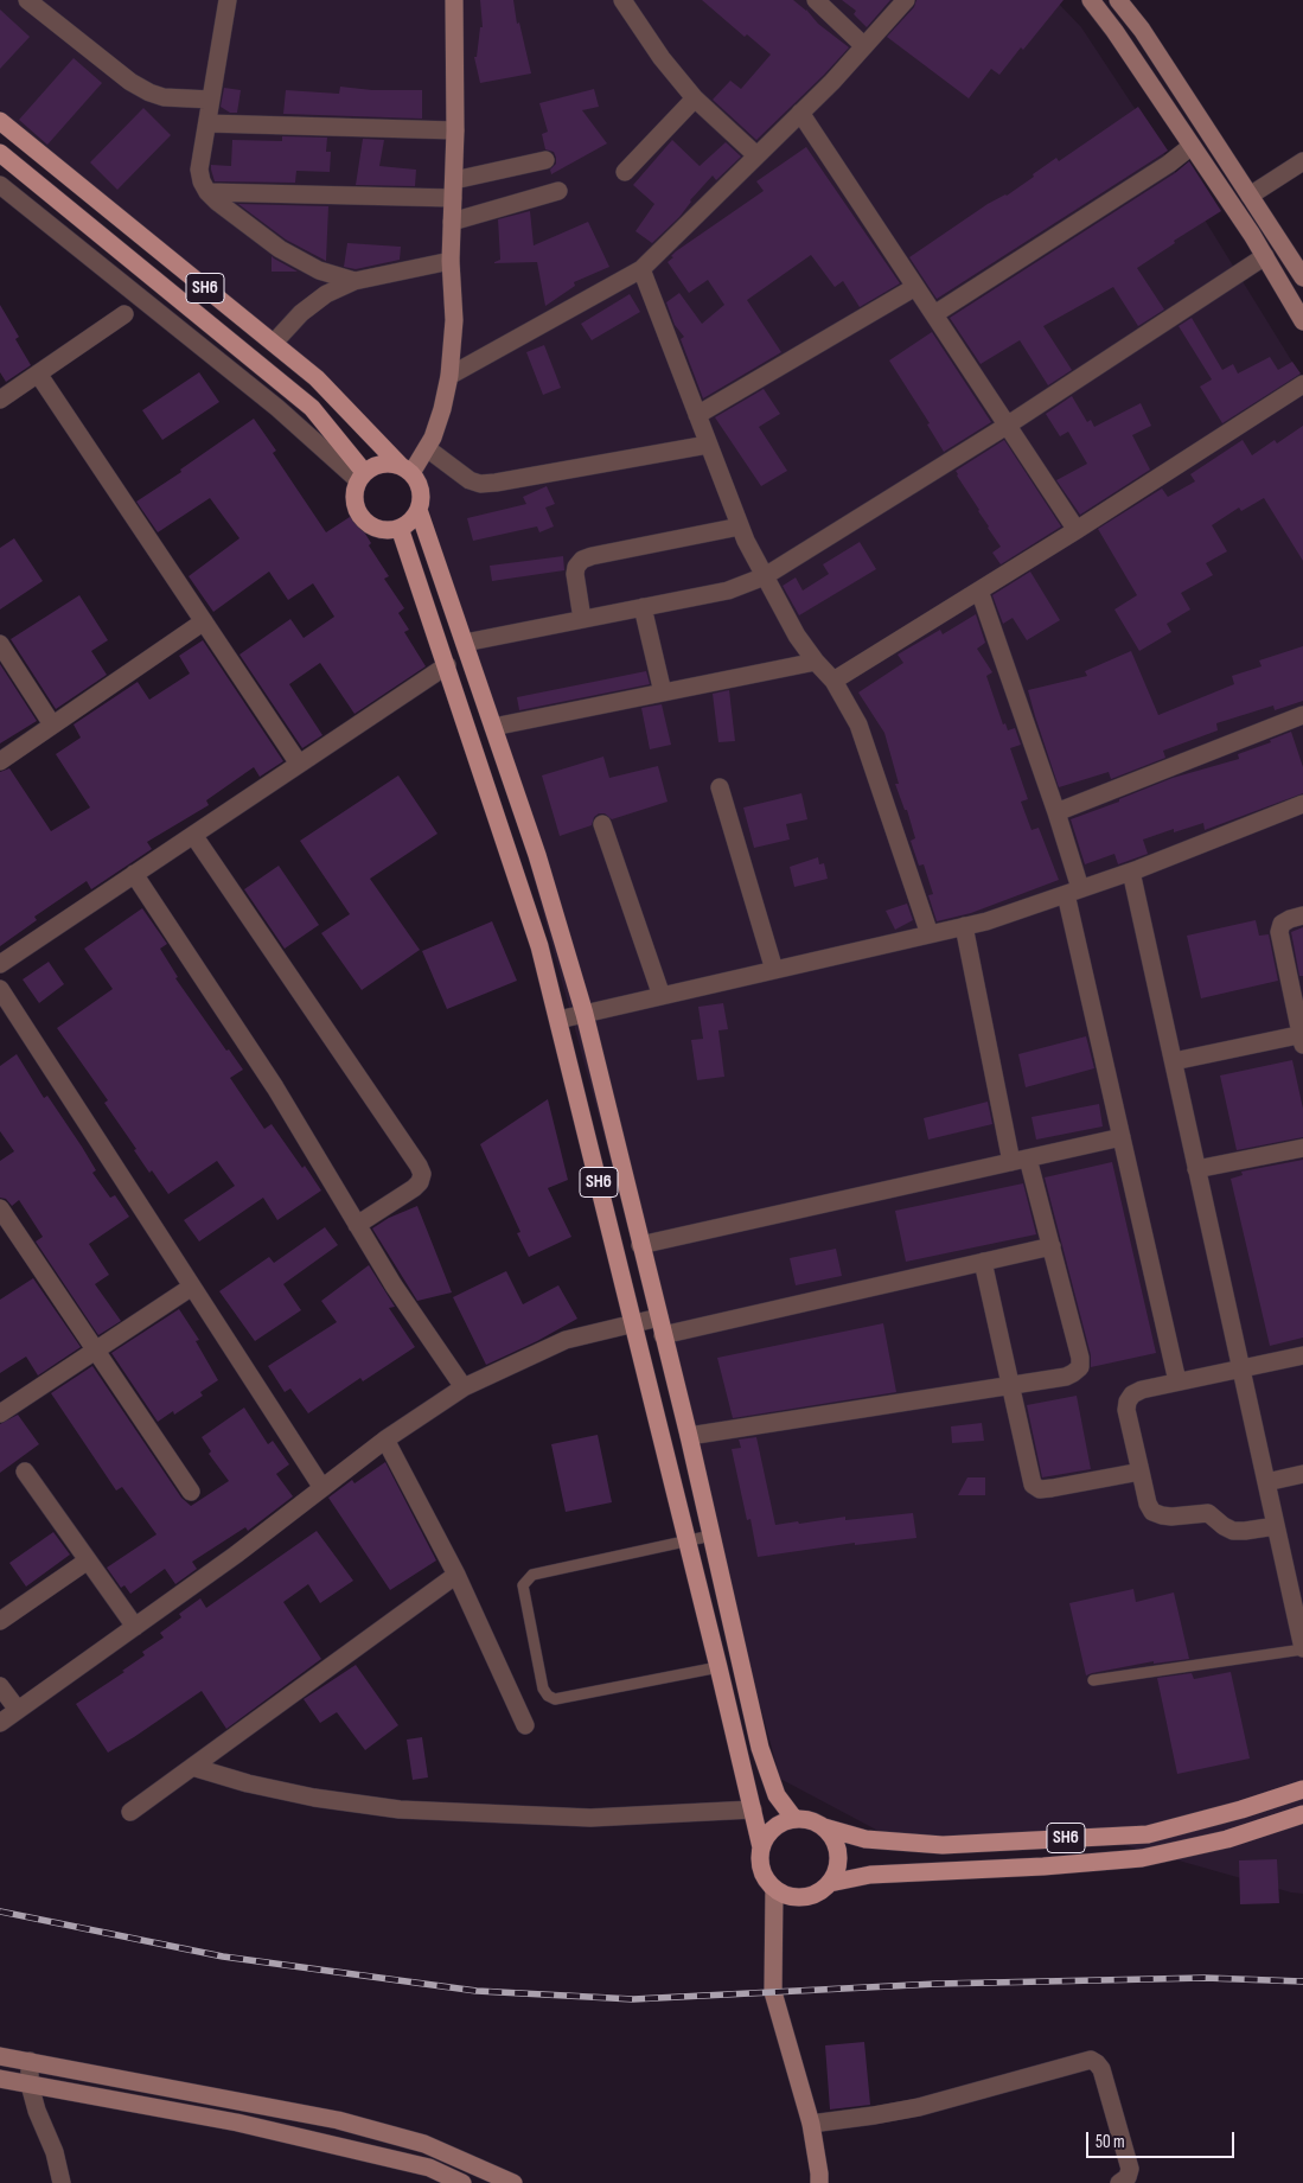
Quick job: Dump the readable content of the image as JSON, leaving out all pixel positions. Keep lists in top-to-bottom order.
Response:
{
  "streets": {
    "main road": ["SH6"]
  },
  "scale_bar": "50 m"
}
